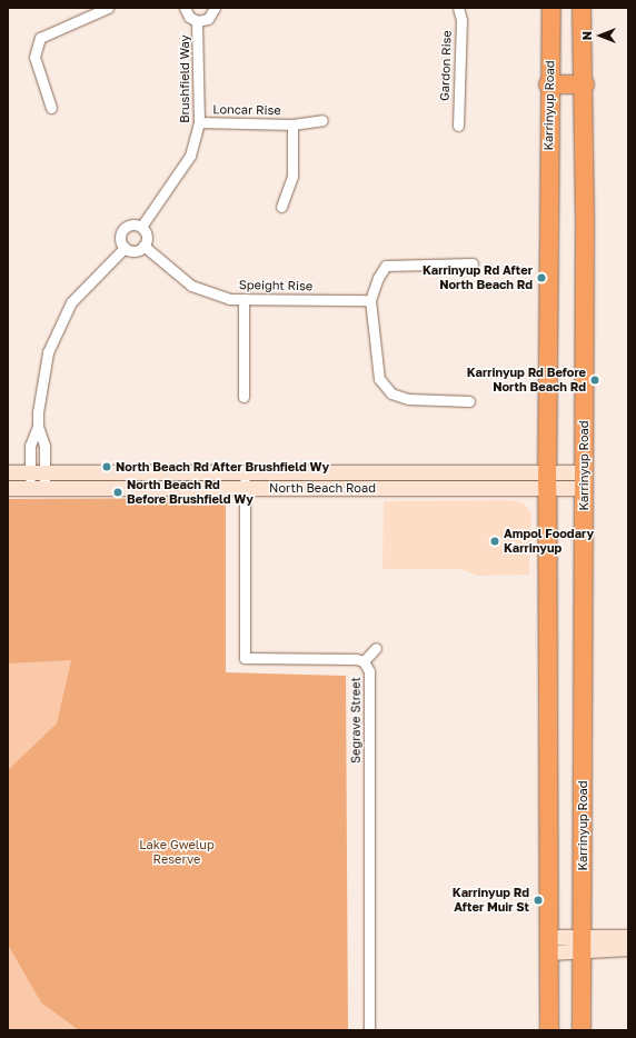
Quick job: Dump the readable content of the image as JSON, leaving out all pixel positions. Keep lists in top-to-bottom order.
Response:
{
  "streets": {
    "highway": ["Karrinyup Road"],
    "main road": ["North Beach Road"],
    "street": [
      "Gardon Rise",
      "Brushfield Way",
      "Loncar Rise",
      "Speight Rise",
      "Segrave Street"
    ]
  },
  "crossings": [
    ["Brushfield Way", "Loncar Rise"],
    ["Brushfield Way", "Speight Rise"],
    ["Karrinyup Road", "North Beach Road"],
    ["North Beach Road", "Segrave Street"]
  ],
  "parks": ["Lake Gwelup Reserve"],
  "places": [
    "Karrinyup Rd After North Beach Rd",
    "Karrinyup Rd Before North Beach Rd",
    "North Beach Rd After Brushfield Wy",
    "North Beach Rd Before Brushfield Wy",
    "Ampol Foodary Karrinyup",
    "Karrinyup Rd After Muir St"
  ],
  "north": "left"
}
